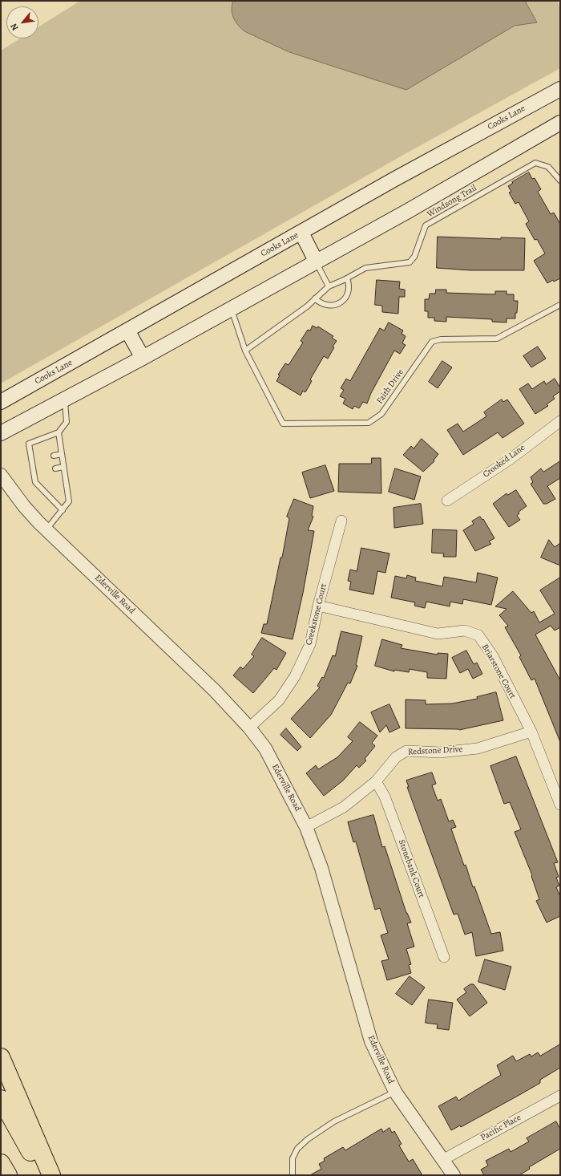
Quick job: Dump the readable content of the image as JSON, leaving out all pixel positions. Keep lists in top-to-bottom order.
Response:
{
  "streets": {
    "main road": ["Cooks Lane"],
    "street": [
      "Crooked Lane",
      "Ederville Road",
      "Creekstone Court",
      "Briarstone Court",
      "Redstone Drive",
      "Stonebank Court",
      "Pacific Place"
    ],
    "lane": ["Windsong Trail", "Faith Drive"]
  },
  "crossings": [
    ["Windsong Trail", "Faith Drive"],
    ["Ederville Road", "Creekstone Court"],
    ["Ederville Road", "Redstone Drive"],
    ["Ederville Road", "Pacific Place"],
    ["Creekstone Court", "Briarstone Court"],
    ["Briarstone Court", "Redstone Drive"],
    ["Redstone Drive", "Stonebank Court"]
  ],
  "north": "bottom left"
}
